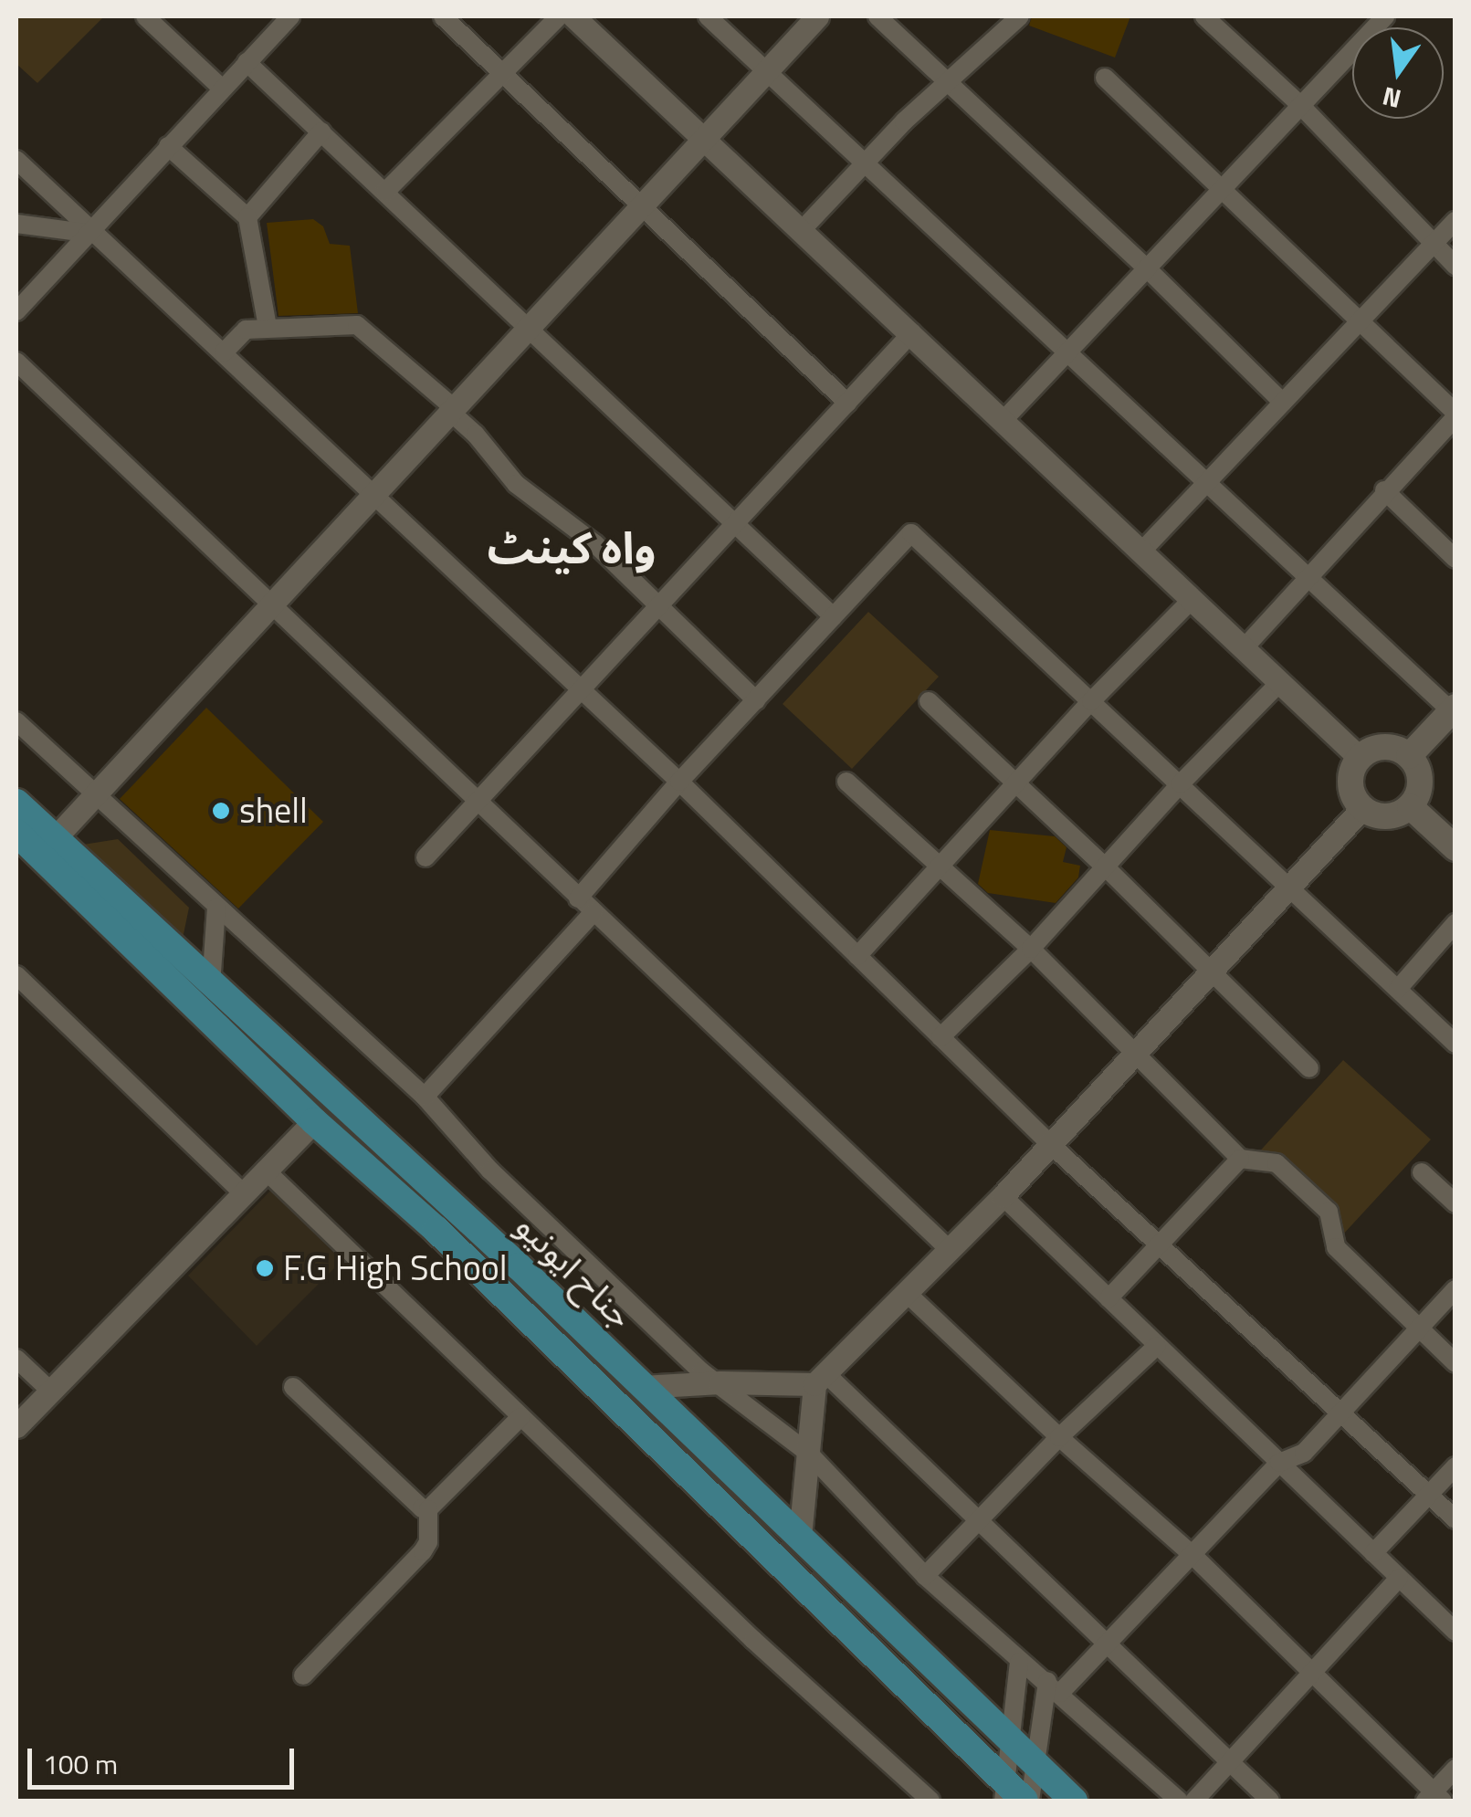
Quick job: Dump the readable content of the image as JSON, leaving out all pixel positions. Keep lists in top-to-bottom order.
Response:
{
  "streets": {
    "main road": ["جناح ایونیو"]
  },
  "districts": ["واہ کینٹ"],
  "places": ["shell", "F.G High School"],
  "scale_bar": "100 m",
  "north": "bottom"
}
